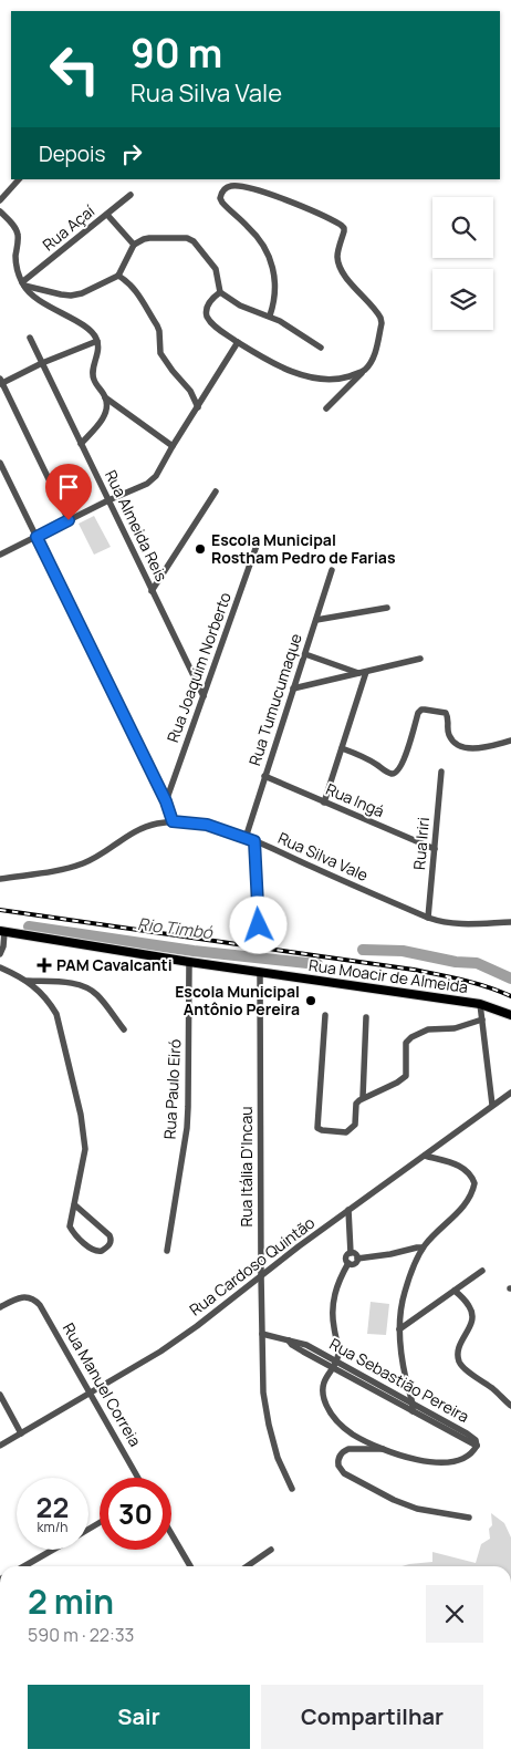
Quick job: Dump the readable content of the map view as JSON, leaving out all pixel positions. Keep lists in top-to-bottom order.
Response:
{
  "streets": {
    "main road": ["Rua Moacir de Almeida"],
    "street": [
      "Rua Açaí",
      "Rua Almeida Reis",
      "Rua Joaquim Norberto",
      "Rua Tumucumaque",
      "Rua Ingá",
      "Rua Iriri",
      "Rua Silva Vale",
      "Rua Paulo Eiró",
      "Rua Itália D'Incau",
      "Rua Cardoso Quintão",
      "Rua Sebastião Pereira",
      "Rua Manuel Correia"
    ]
  },
  "crossings": [
    ["Rua Almeida Reis", "Rua Joaquim Norberto"],
    ["Rua Tumucumaque", "Rua Ingá"],
    ["Rua Tumucumaque", "Rua Silva Vale"],
    ["Rua Ingá", "Rua Iriri"],
    ["Rua Iriri", "Rua Silva Vale"],
    ["Rua Moacir de Almeida", "Rua Paulo Eiró"],
    ["Rua Moacir de Almeida", "Rua Itália D'Incau"],
    ["Rua Itália D'Incau", "Rua Cardoso Quintão"],
    ["Rua Itália D'Incau", "Rua Sebastião Pereira"],
    ["Rua Cardoso Quintão", "Rua Manuel Correia"]
  ],
  "water": ["Rio Timbó"],
  "places": {
    "other": ["Escola Municipal Rostham Pedro de Farias", "Escola Municipal Antônio Pereira"],
    "health": ["PAM Cavalcanti"]
  },
  "page": {
    "turn": ["90 m", "Rua Silva Vale"],
    "then": "Depois",
    "speed": "22 km/h",
    "limit": "30",
    "heading": ["2 min", "590 m · 22:33"],
    "buttons": ["Sair", "Compartilhar"]
  }
}
